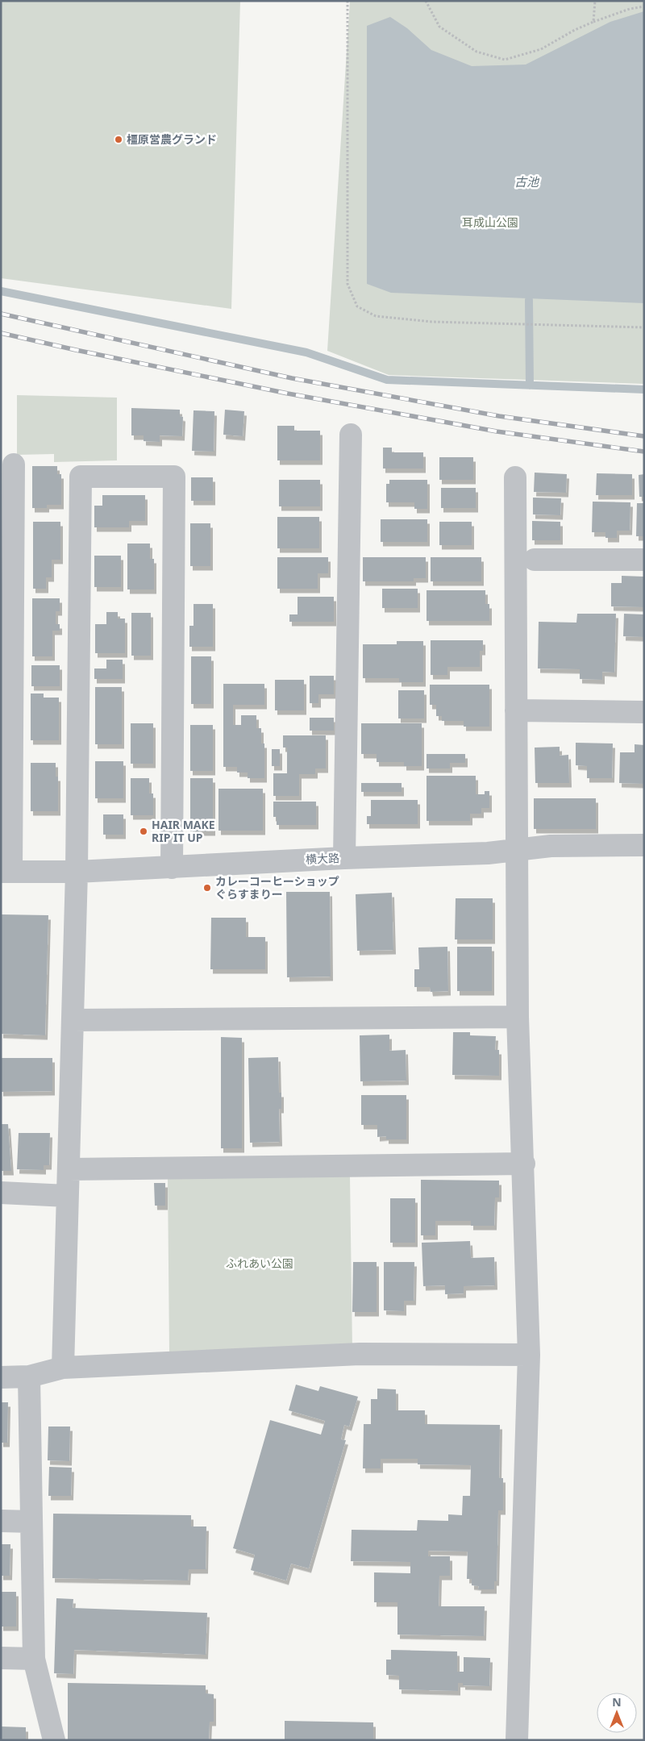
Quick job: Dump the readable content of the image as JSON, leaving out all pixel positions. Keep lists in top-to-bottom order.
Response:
{
  "streets": {
    "street": ["横大路"]
  },
  "water": ["古池"],
  "parks": ["耳成山公園", "ふれあい公園"],
  "places": ["橿原営農グランド", "HAIR MAKE RIP IT UP", "カレーコーヒーショップ ぐらすまりー"],
  "north": "top"
}
